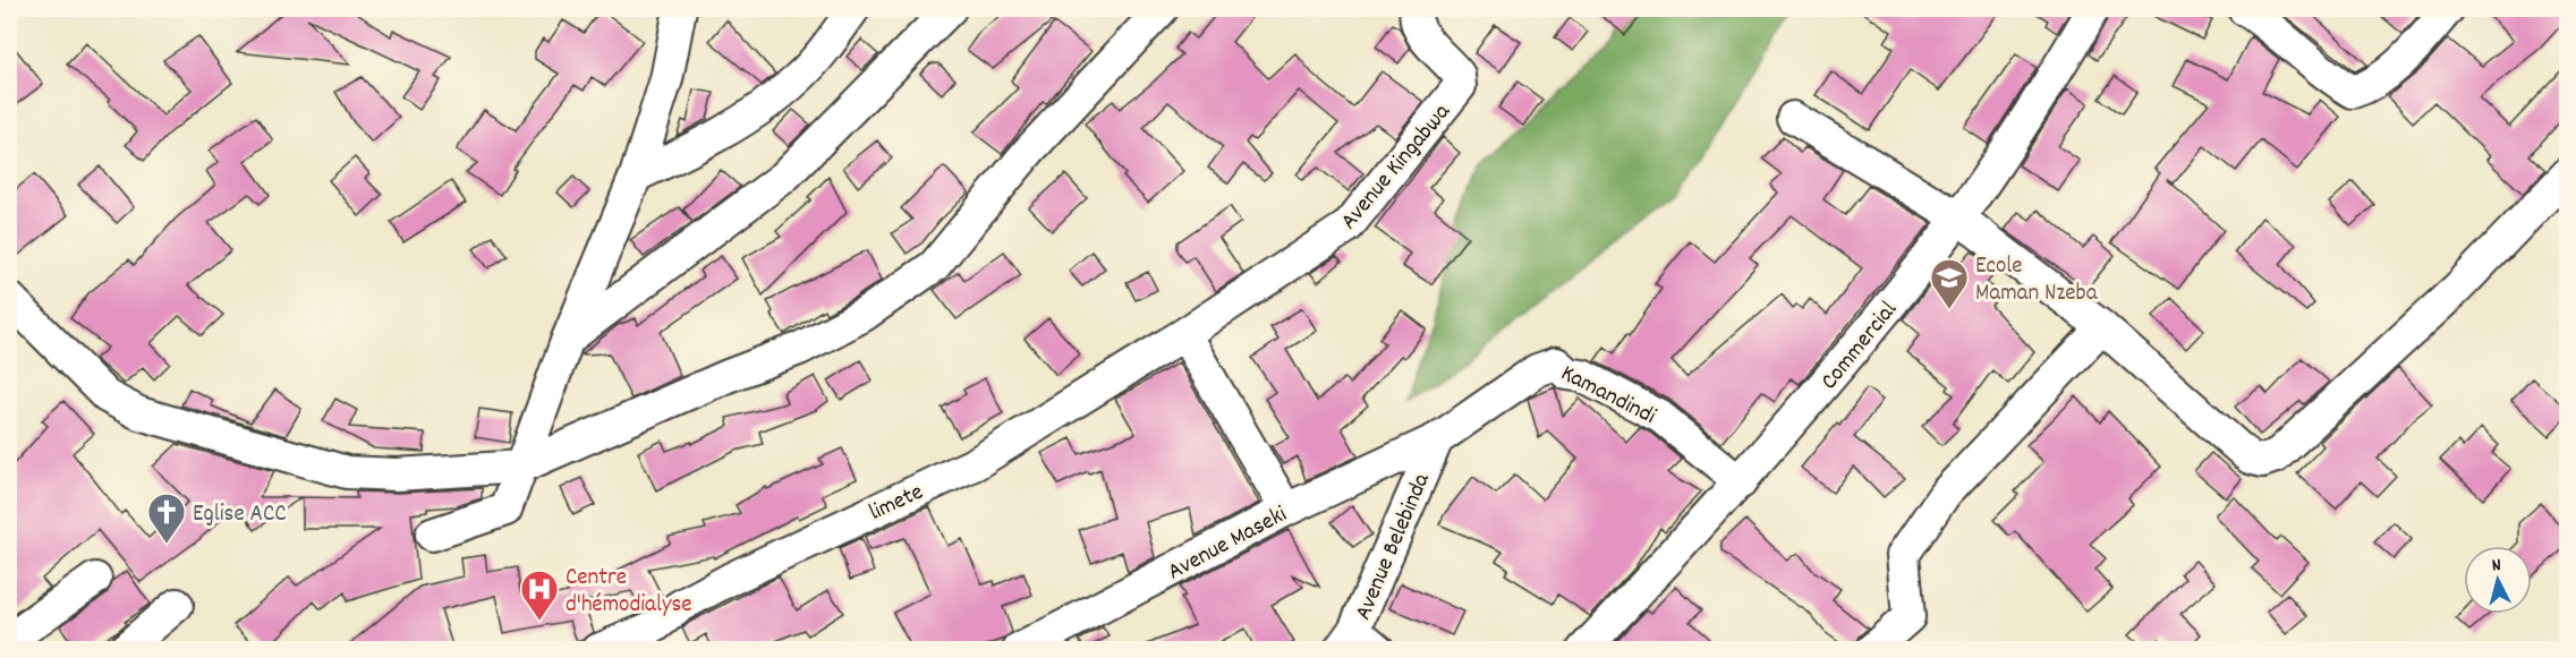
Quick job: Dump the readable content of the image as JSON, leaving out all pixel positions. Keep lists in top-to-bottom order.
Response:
{
  "streets": {
    "street": [
      "Avenue Kingabwa",
      "Commercial",
      "Kamandindi",
      "limete",
      "Avenue Maseki",
      "Avenue Belebinda"
    ]
  },
  "crossings": [
    ["Avenue Kingabwa", "limete"],
    ["Commercial", "Kamandindi"],
    ["Kamandindi", "Avenue Maseki"],
    ["Kamandindi", "Avenue Belebinda"],
    ["Avenue Maseki", "Avenue Belebinda"]
  ],
  "places": {
    "school or university": ["Ecole Maman Nzeba"],
    "church": ["Eglise ACC"],
    "hospital": ["Centre d'hémodialyse"]
  },
  "north": "top"
}
